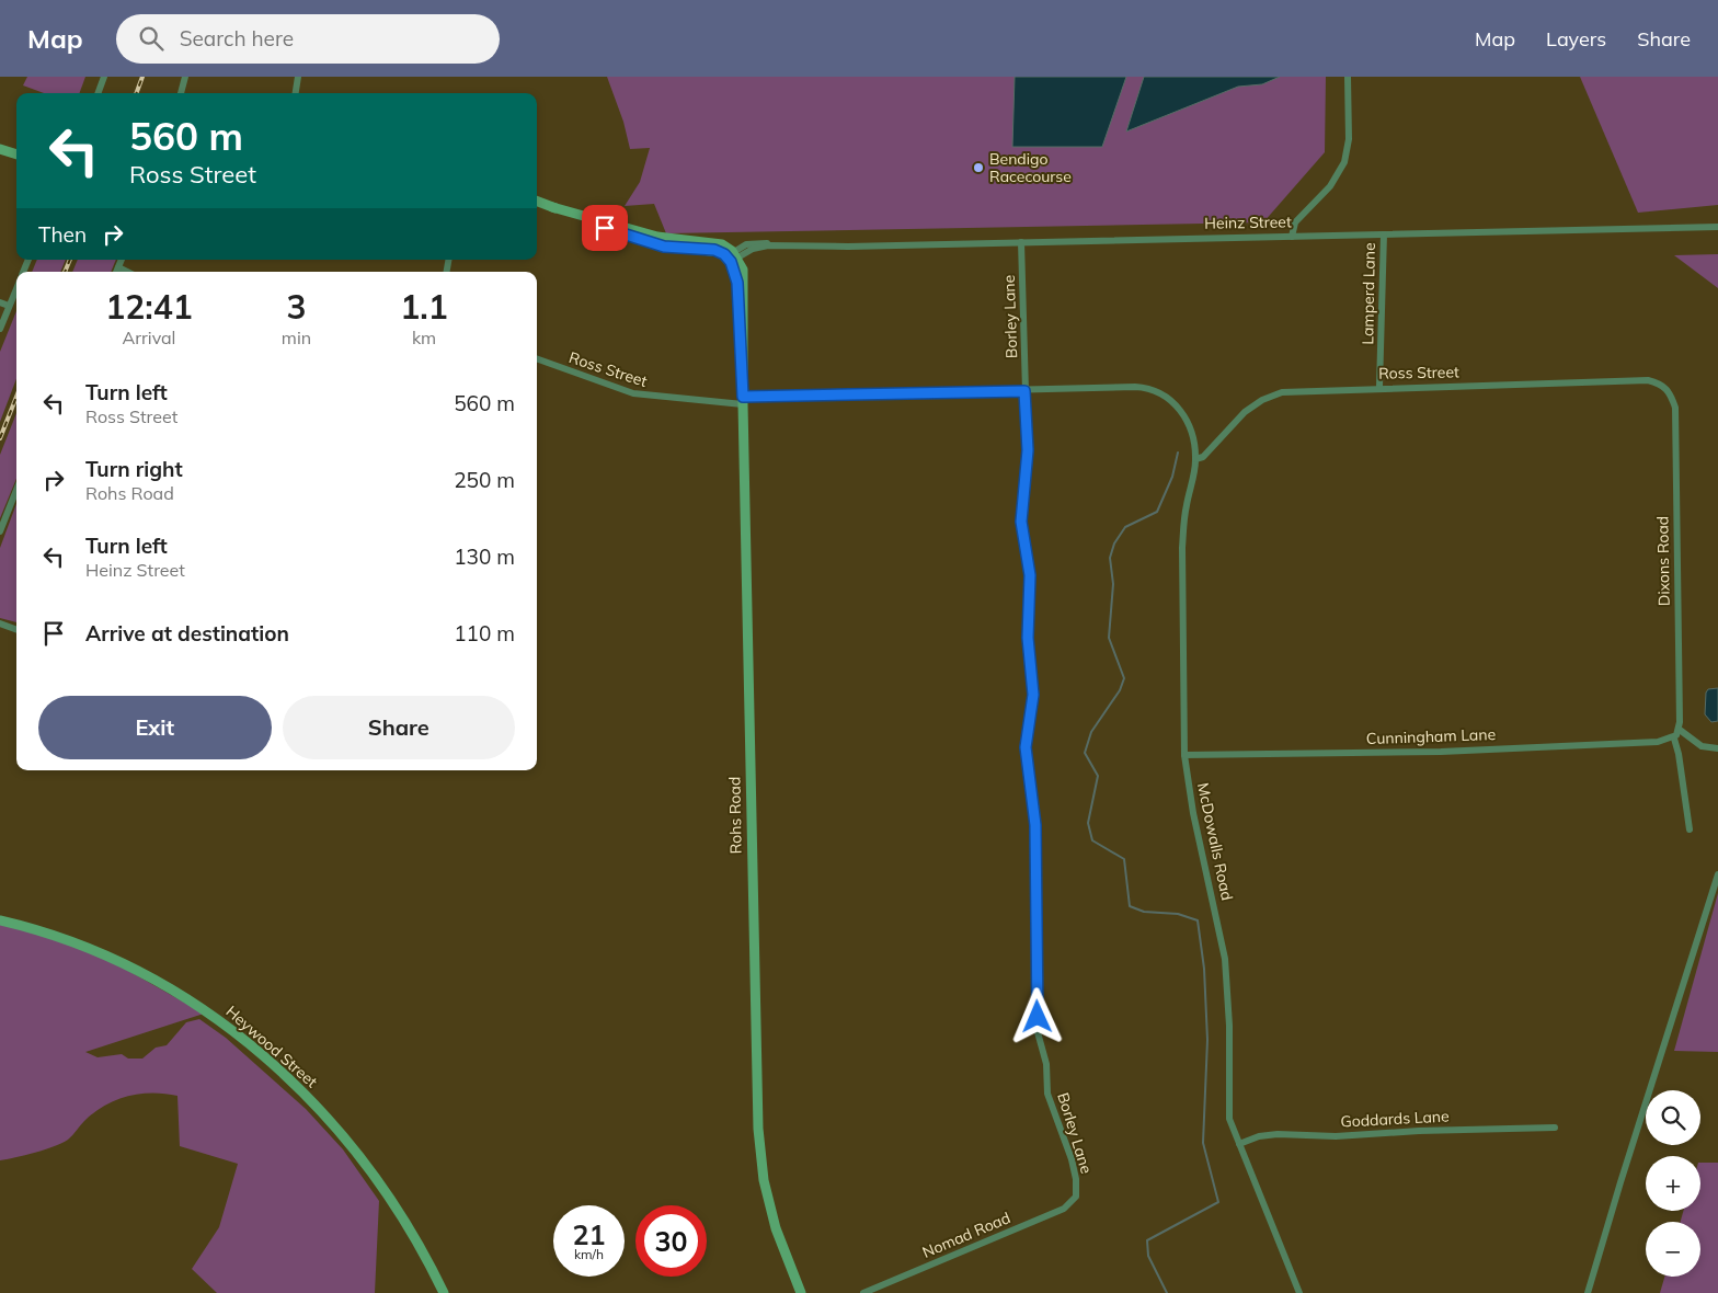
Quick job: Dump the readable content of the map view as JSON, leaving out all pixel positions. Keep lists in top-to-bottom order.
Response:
{
  "streets": {
    "street": [
      "Heinz Street",
      "Lamperd Lane",
      "Borley Lane",
      "Ross Street",
      "Dixons Road",
      "Cunningham Lane",
      "Rohs Road",
      "McDowalls Road",
      "Heywood Street",
      "Goddards Lane",
      "Nomad Road"
    ]
  },
  "crossings": [
    ["Heinz Street", "Lamperd Lane"],
    ["Heinz Street", "Borley Lane"],
    ["Heinz Street", "Rohs Road"],
    ["Lamperd Lane", "Ross Street"],
    ["Borley Lane", "Ross Street"],
    ["Borley Lane", "Nomad Road"],
    ["Ross Street", "Dixons Road"],
    ["Ross Street", "Rohs Road"],
    ["Ross Street", "McDowalls Road"],
    ["Dixons Road", "Cunningham Lane"],
    ["Cunningham Lane", "McDowalls Road"],
    ["McDowalls Road", "Goddards Lane"]
  ],
  "places": ["Bendigo Racecourse"],
  "page": {
    "header": "Map",
    "search": "Search here",
    "nav": ["Map", "Layers", "Share"],
    "turn": ["560 m", "Ross Street"],
    "then": "Then",
    "eta": [
      "12:41",
      "Arrival",
      "3",
      "min",
      "1.1",
      "km"
    ],
    "list": [
      {
        "name": "Turn left",
        "note": "Ross Street",
        "value": "560 m"
      },
      {
        "name": "Turn right",
        "note": "Rohs Road",
        "value": "250 m"
      },
      {
        "name": "Turn left",
        "note": "Heinz Street",
        "value": "130 m"
      },
      {
        "name": "Arrive at destination",
        "value": "110 m"
      }
    ],
    "buttons": ["Exit", "Share"],
    "map_buttons": ["+", "−"],
    "speed": "21 km/h",
    "limit": "30"
  }
}
